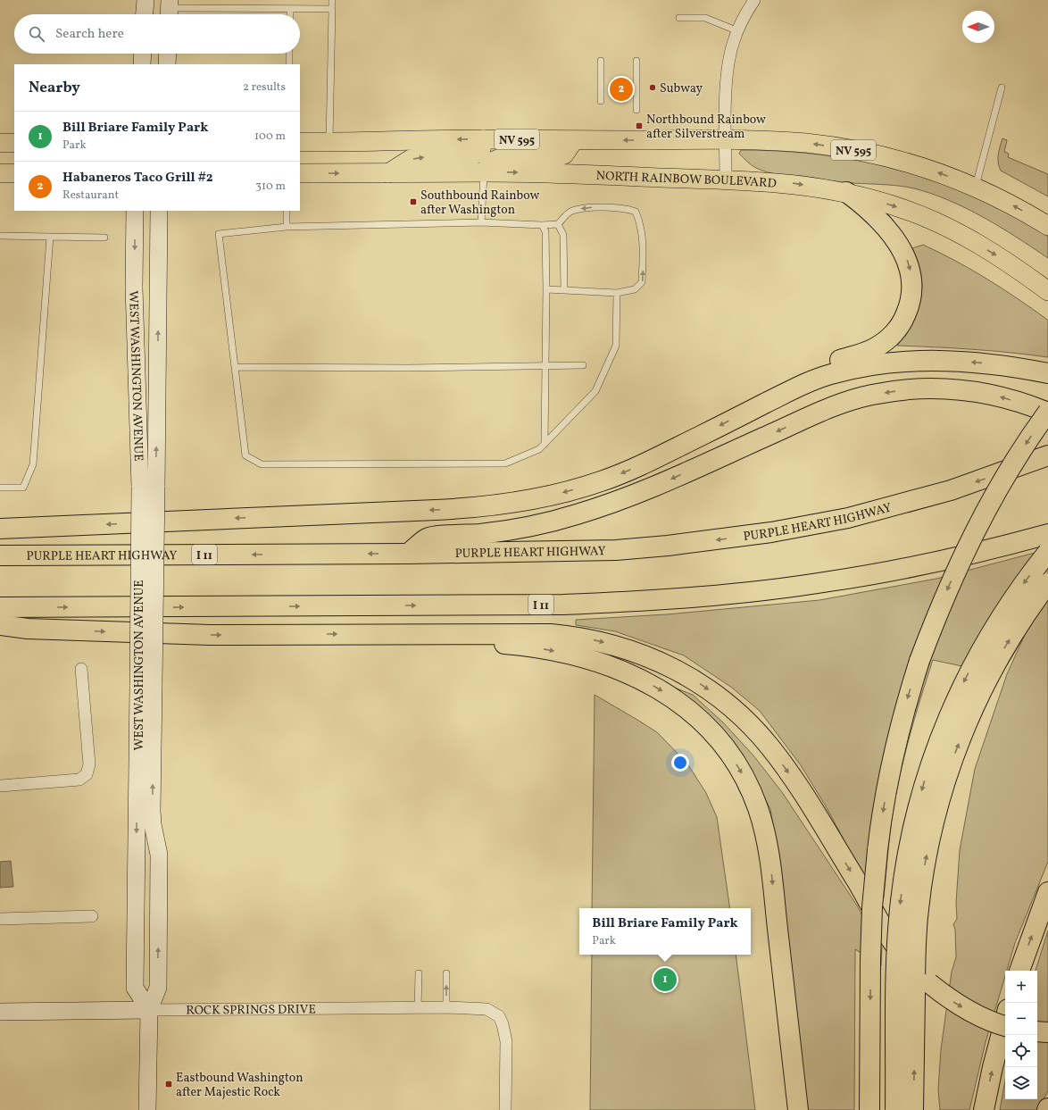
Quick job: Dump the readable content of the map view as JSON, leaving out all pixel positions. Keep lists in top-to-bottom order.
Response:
{
  "streets": {
    "highway": ["PURPLE HEART HIGHWAY", "I 11"],
    "main road": [
      "NV 595",
      "NORTH RAINBOW BOULEVARD",
      "WEST WASHINGTON AVENUE",
      "ROCK SPRINGS DRIVE"
    ]
  },
  "crossings": [
    ["WEST WASHINGTON AVENUE", "ROCK SPRINGS DRIVE"]
  ],
  "places": {
    "other": ["Subway"],
    "transit": ["Northbound Rainbow after Silverstream", "Southbound Rainbow after Washington", "Eastbound Washington after Majestic Rock"]
  },
  "north": "left",
  "page": {
    "search": "Search here",
    "heading": ["Nearby", "2 results"],
    "pins": ["2", "1"],
    "list": [
      {
        "mark": "1",
        "name": "Bill Briare Family Park",
        "note": "Park",
        "value": "100 m"
      },
      {
        "mark": "2",
        "name": "Habaneros Taco Grill #2",
        "note": "Restaurant",
        "value": "310 m"
      }
    ],
    "popup": ["Bill Briare Family Park", "Park"],
    "map_buttons": ["+", "−"]
  }
}
